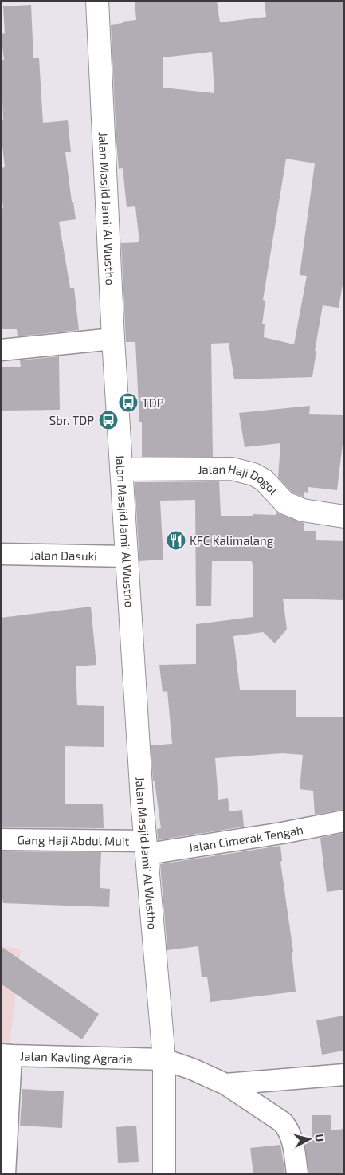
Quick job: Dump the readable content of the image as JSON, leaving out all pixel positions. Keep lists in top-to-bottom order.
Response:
{
  "streets": {
    "street": [
      "Jalan Masjid Jami' Al Wustho",
      "Jalan Haji Dogol",
      "Jalan Dasuki",
      "Jalan Cimerak Tengah",
      "Gang Haji Abdul Muit",
      "Jalan Kavling Agraria"
    ]
  },
  "crossings": [
    ["Jalan Masjid Jami' Al Wustho", "Jalan Haji Dogol"],
    ["Jalan Masjid Jami' Al Wustho", "Jalan Dasuki"],
    ["Jalan Masjid Jami' Al Wustho", "Jalan Cimerak Tengah"],
    ["Jalan Masjid Jami' Al Wustho", "Gang Haji Abdul Muit"],
    ["Jalan Masjid Jami' Al Wustho", "Jalan Kavling Agraria"],
    ["Jalan Cimerak Tengah", "Gang Haji Abdul Muit"]
  ],
  "places": {
    "bus stop": ["TDP", "Sbr. TDP"],
    "restaurant": ["KFC Kalimalang"]
  },
  "north": "right"
}
